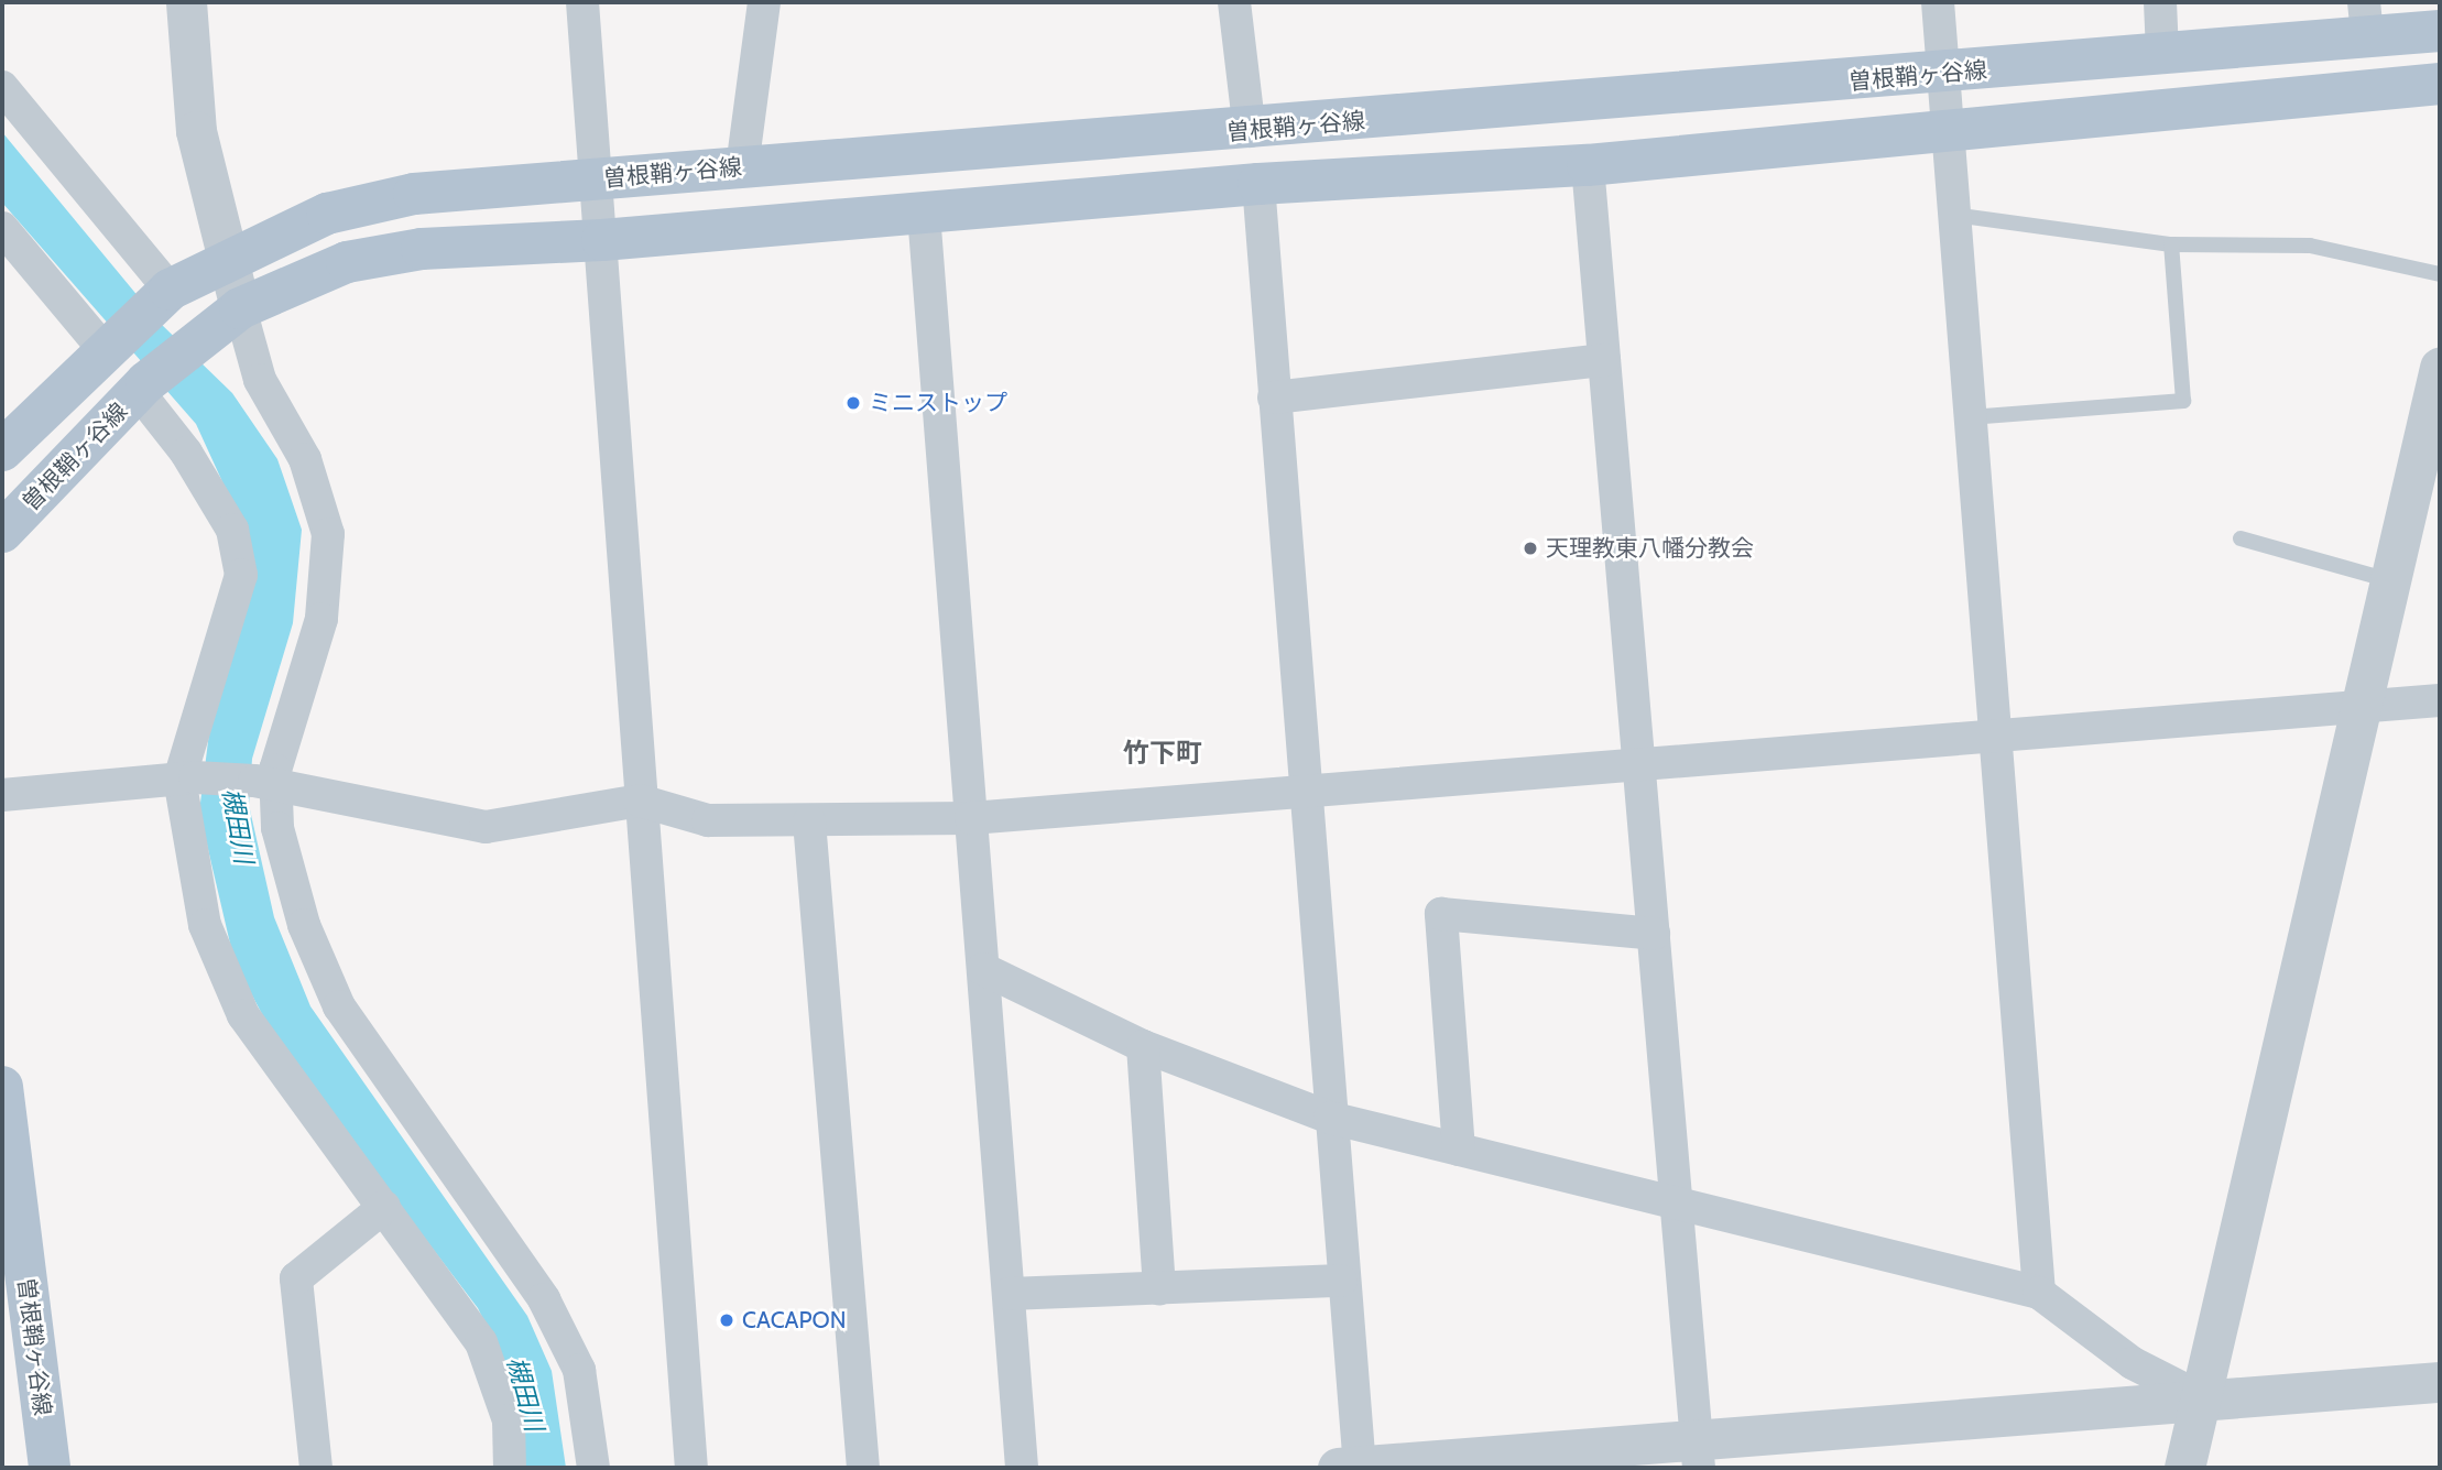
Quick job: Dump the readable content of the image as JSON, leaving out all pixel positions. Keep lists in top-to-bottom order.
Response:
{
  "streets": {
    "main road": ["曽根鞘ヶ谷線"]
  },
  "districts": ["竹下町"],
  "water": ["槻田川"],
  "places": ["ミニストップ", "天理教東八幡分教会", "CACAPON"]
}
